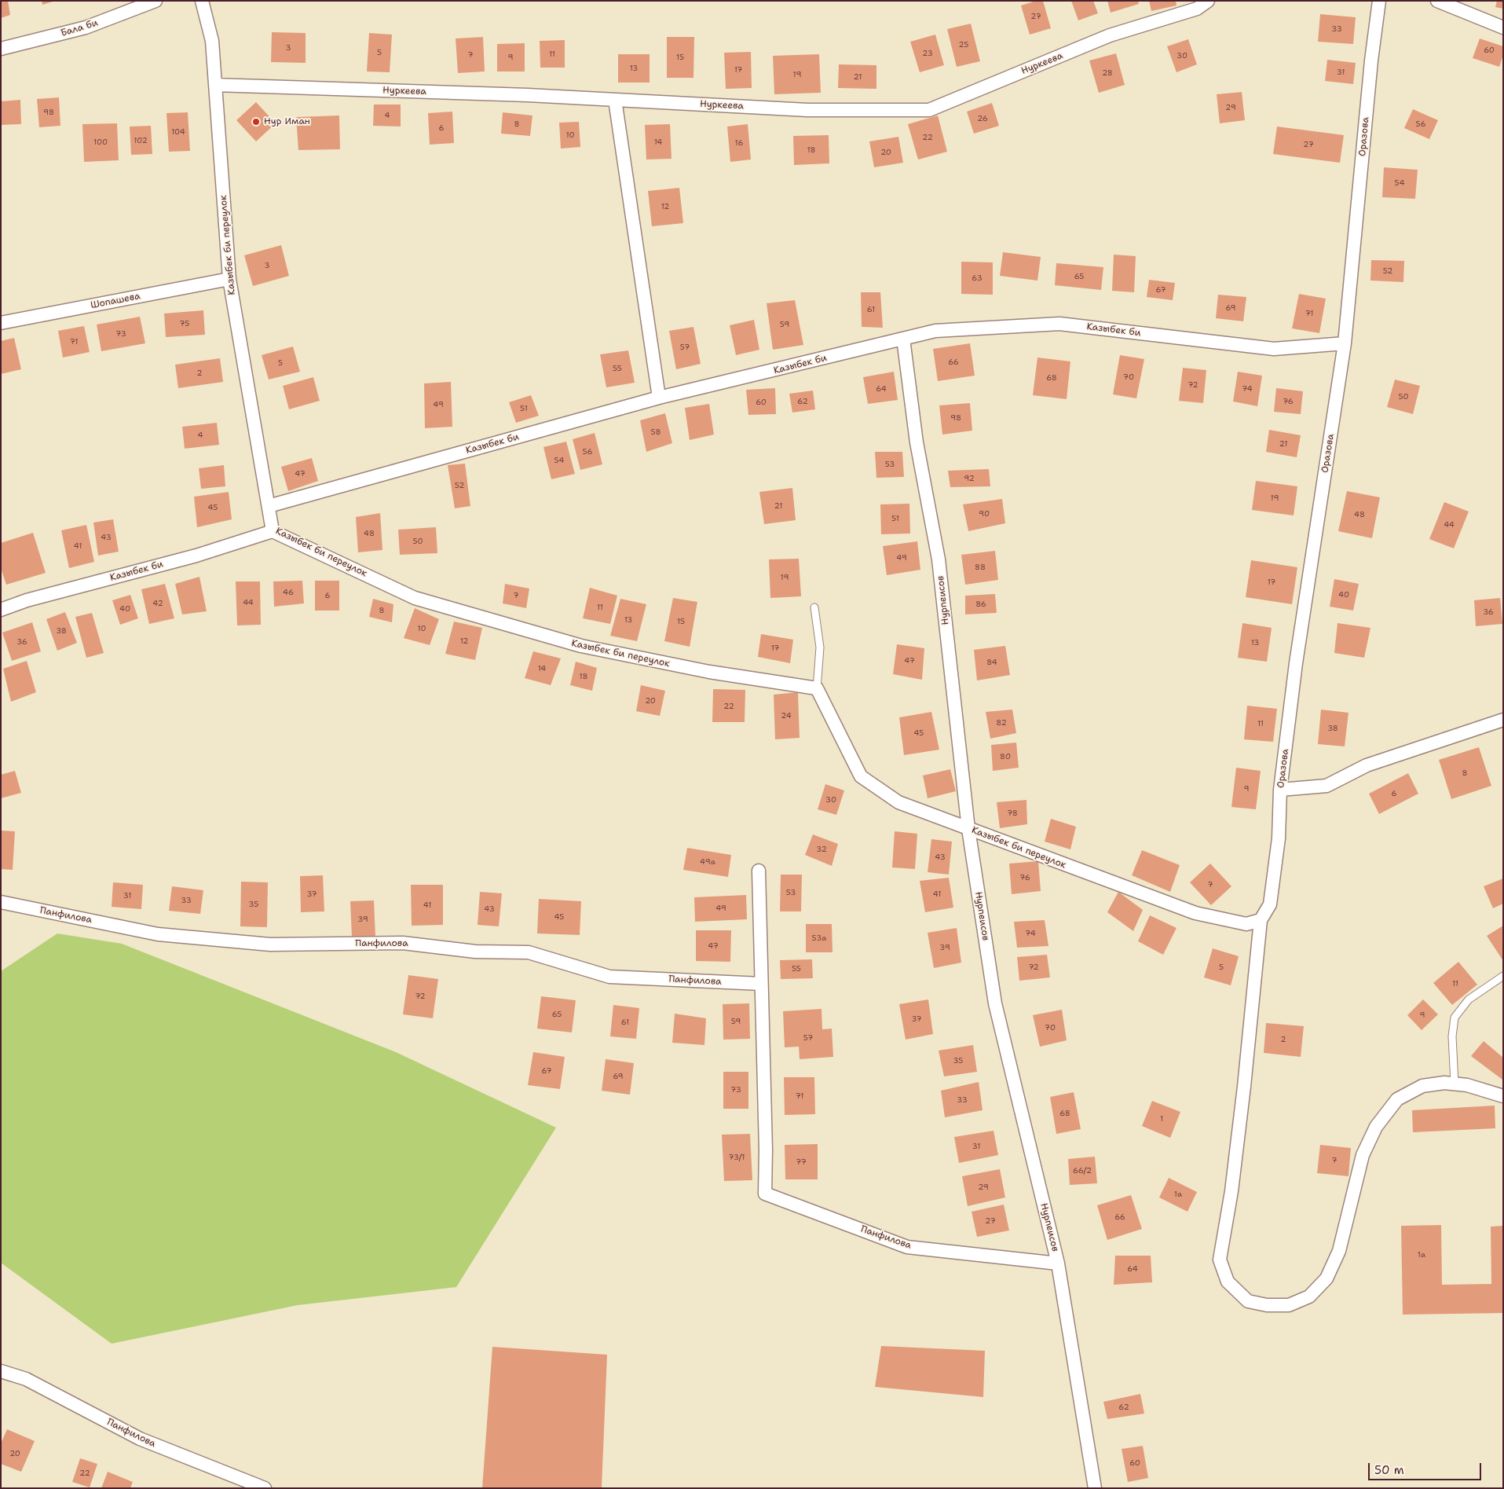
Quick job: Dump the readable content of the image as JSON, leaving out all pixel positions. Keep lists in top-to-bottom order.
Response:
{
  "streets": {
    "street": [
      "Бала би",
      "Нуркеева",
      "Оразова",
      "Казыбек би переулок",
      "Шопашева",
      "Казыбек би",
      "Нурпеисов",
      "Панфилова"
    ]
  },
  "crossings": [
    ["Нуркеева", "Казыбек би переулок"],
    ["Оразова", "Казыбек би переулок"],
    ["Оразова", "Казыбек би"],
    ["Казыбек би переулок", "Шопашева"],
    ["Казыбек би переулок", "Казыбек би"],
    ["Казыбек би переулок", "Нурпеисов"],
    ["Казыбек би", "Нурпеисов"],
    ["Нурпеисов", "Панфилова"]
  ],
  "places": ["Нур Иман"],
  "house_numbers": [
    "27",
    "33",
    "25",
    "3",
    "60",
    "5",
    "23",
    "11",
    "7",
    "30",
    "9",
    "15",
    "13",
    "17",
    "31",
    "28",
    "19",
    "21",
    "29",
    "98",
    "4",
    "26",
    "8",
    "56",
    "6",
    "104",
    "10",
    "22",
    "102",
    "100",
    "14",
    "16",
    "27",
    "18",
    "20",
    "54",
    "12",
    "3",
    "52",
    "65",
    "63",
    "67",
    "69",
    "61",
    "71",
    "75",
    "59",
    "73",
    "71",
    "57",
    "66",
    "5",
    "55",
    "2",
    "70",
    "68",
    "72",
    "64",
    "74",
    "50",
    "62",
    "76",
    "60",
    "49",
    "51",
    "98",
    "58",
    "4",
    "21",
    "56",
    "54",
    "53",
    "47",
    "92",
    "52",
    "19",
    "21",
    "45",
    "90",
    "48",
    "51",
    "44",
    "48",
    "43",
    "50",
    "41",
    "49",
    "88",
    "19",
    "17",
    "46",
    "40",
    "6",
    "7",
    "44",
    "42",
    "86",
    "11",
    "40",
    "8",
    "36",
    "13",
    "15",
    "10",
    "38",
    "12",
    "36",
    "13",
    "17",
    "47",
    "84",
    "14",
    "18",
    "20",
    "22",
    "24",
    "82",
    "11",
    "38",
    "45",
    "80",
    "8",
    "9",
    "6",
    "30",
    "78",
    "32",
    "43",
    "49а",
    "76",
    "7",
    "53",
    "37",
    "41",
    "31",
    "33",
    "35",
    "41",
    "49",
    "43",
    "45",
    "39",
    "74",
    "53а",
    "47",
    "39",
    "72",
    "5",
    "55",
    "11",
    "72",
    "65",
    "9",
    "37",
    "59",
    "61",
    "70",
    "57",
    "2",
    "35",
    "67",
    "69",
    "73",
    "71",
    "33",
    "68",
    "1",
    "31",
    "73/1",
    "7",
    "77",
    "66/2",
    "29",
    "1а",
    "66",
    "27",
    "1а",
    "64",
    "62",
    "20",
    "60",
    "22"
  ],
  "scale_bar": "50 m"
}
